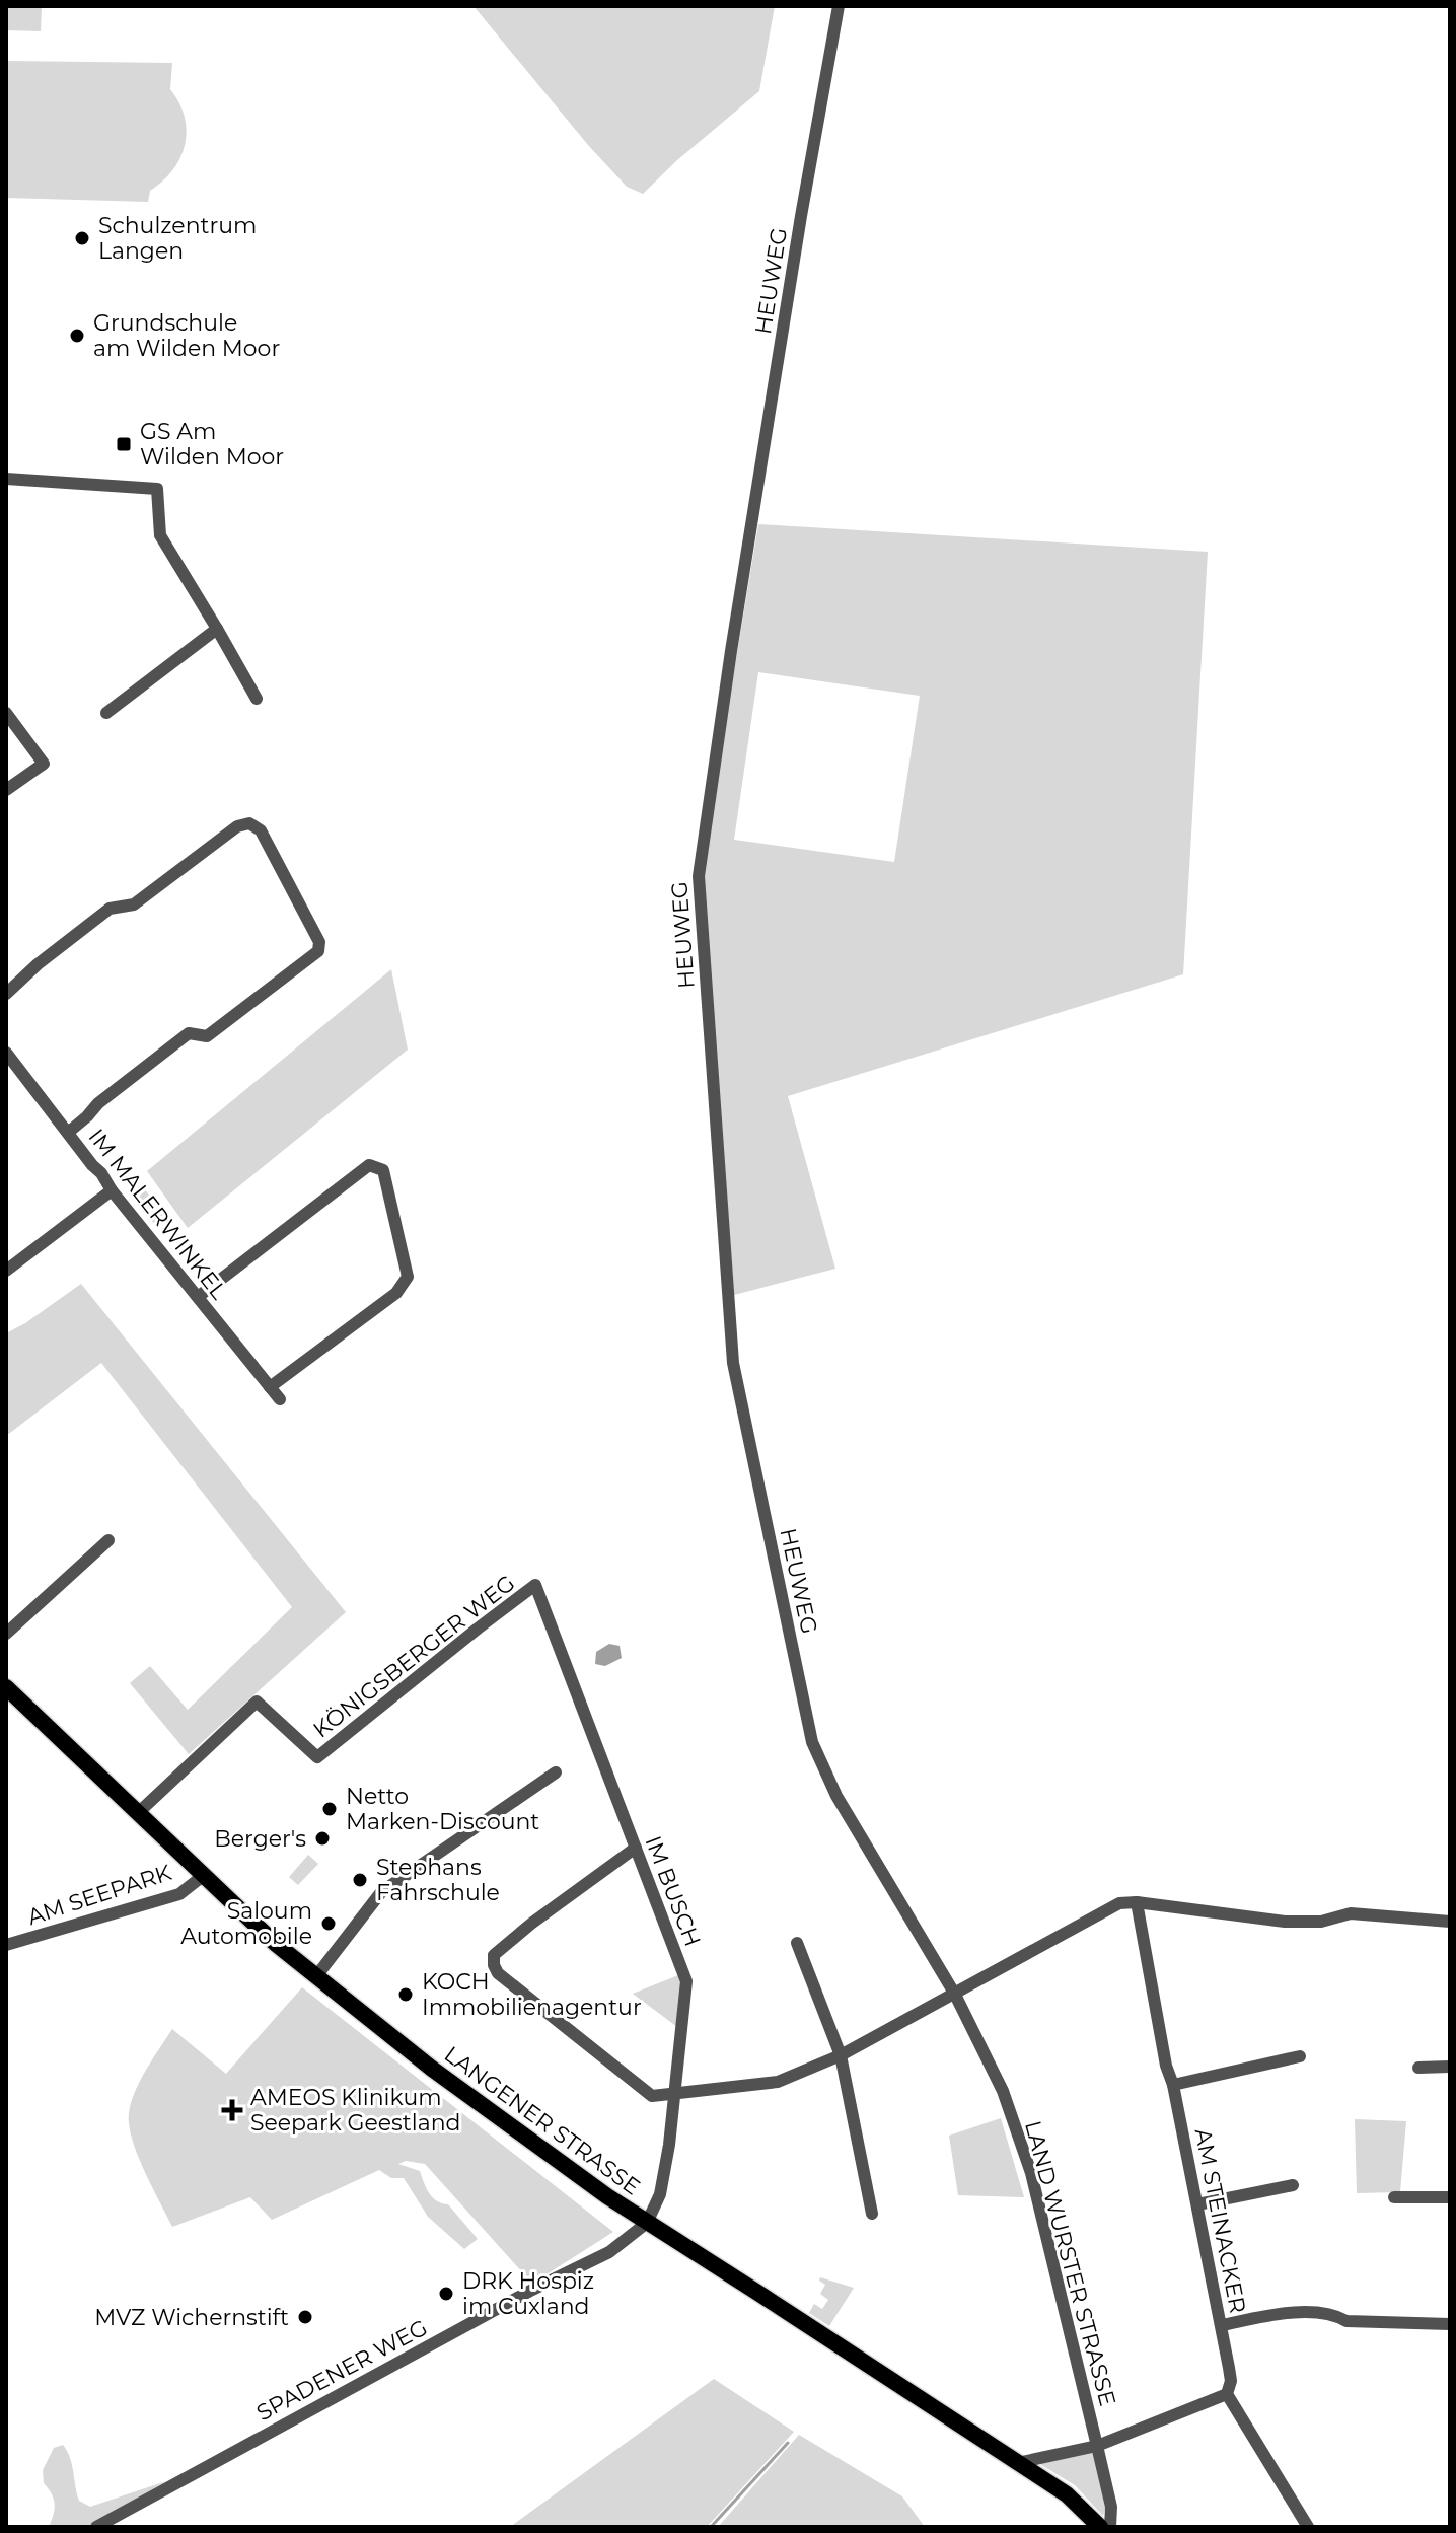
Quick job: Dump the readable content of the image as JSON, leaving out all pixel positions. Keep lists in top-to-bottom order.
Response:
{
  "streets": {
    "main road": ["LANGENER STRASSE"],
    "street": [
      "HEUWEG",
      "IM MALERWINKEL",
      "KÖNIGSBERGER WEG",
      "IM BUSCH",
      "AM SEEPARK",
      "AM STEINACKER",
      "LAND WURSTER STRASSE",
      "SPADENER WEG"
    ]
  },
  "crossings": [
    ["HEUWEG", "LAND WURSTER STRASSE"],
    ["KÖNIGSBERGER WEG", "IM BUSCH"],
    ["KÖNIGSBERGER WEG", "LANGENER STRASSE"],
    ["IM BUSCH", "LANGENER STRASSE"],
    ["IM BUSCH", "SPADENER WEG"],
    ["AM SEEPARK", "LANGENER STRASSE"],
    ["LANGENER STRASSE", "SPADENER WEG"]
  ],
  "places": {
    "other": [
      "Schulzentrum Langen",
      "Grundschule am Wilden Moor",
      "Netto Marken-Discount",
      "Berger's",
      "Stephans Fahrschule",
      "Saloum Automobile",
      "KOCH Immobilienagentur",
      "DRK Hospiz im Cuxland",
      "MVZ Wichernstift"
    ],
    "transit": ["GS Am Wilden Moor"],
    "health": ["AMEOS Klinikum Seepark Geestland"]
  }
}
